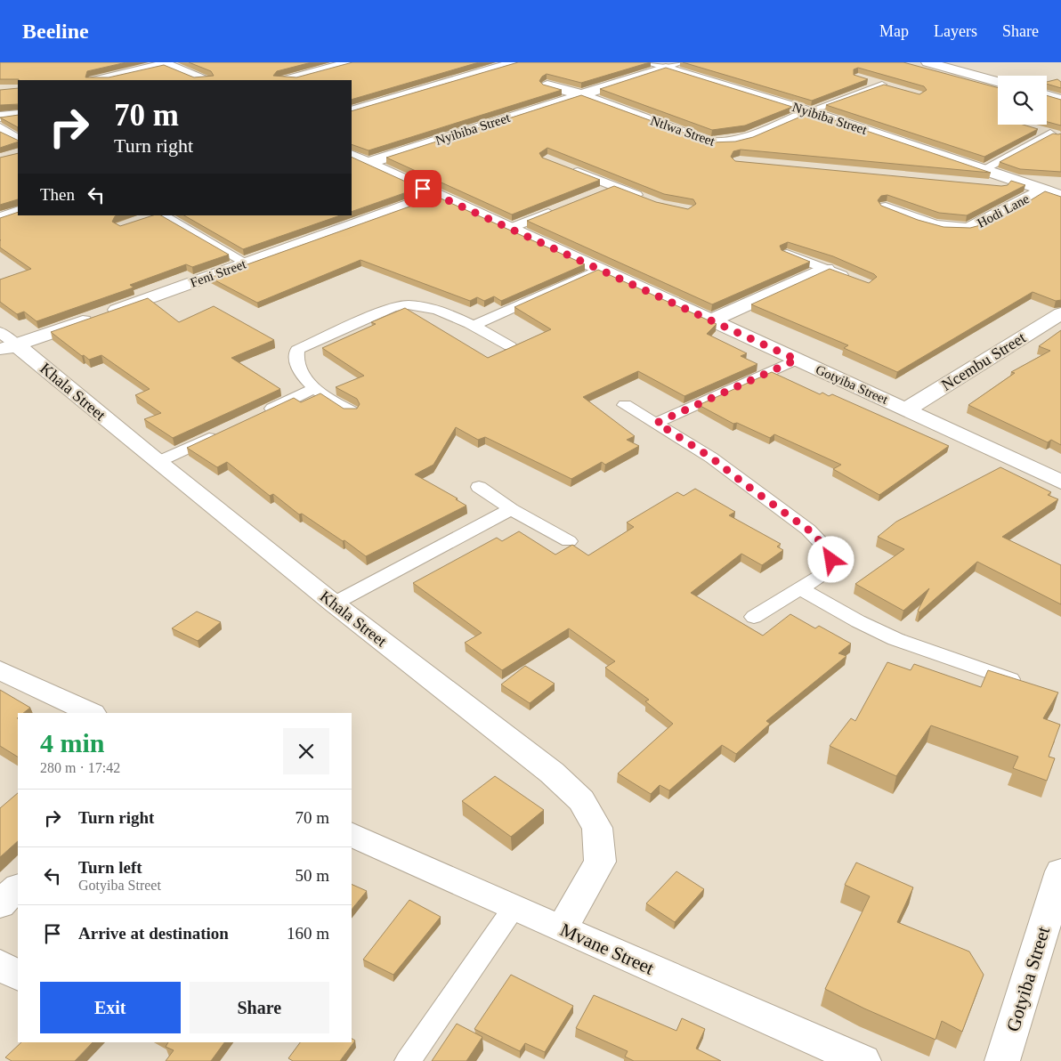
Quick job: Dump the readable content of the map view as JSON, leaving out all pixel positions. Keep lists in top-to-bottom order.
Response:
{
  "streets": {
    "street": [
      "Nyibiba Street",
      "Ntlwa Street",
      "Hodi Lane",
      "Feni Street",
      "Ncembu Street",
      "Gotyiba Street",
      "Khala Street",
      "Mvane Street"
    ]
  },
  "crossings": [
    ["Nyibiba Street", "Ntlwa Street"],
    ["Nyibiba Street", "Hodi Lane"],
    ["Nyibiba Street", "Gotyiba Street"],
    ["Feni Street", "Gotyiba Street"],
    ["Feni Street", "Khala Street"],
    ["Ncembu Street", "Gotyiba Street"],
    ["Khala Street", "Mvane Street"]
  ],
  "page": {
    "header": "Beeline",
    "nav": ["Map", "Layers", "Share"],
    "turn": ["70 m", "Turn right"],
    "then": "Then",
    "heading": ["4 min", "280 m · 17:42"],
    "list": [
      {
        "name": "Turn right",
        "value": "70 m"
      },
      {
        "name": "Turn left",
        "note": "Gotyiba Street",
        "value": "50 m"
      },
      {
        "name": "Arrive at destination",
        "value": "160 m"
      }
    ],
    "buttons": ["Exit", "Share"]
  }
}
